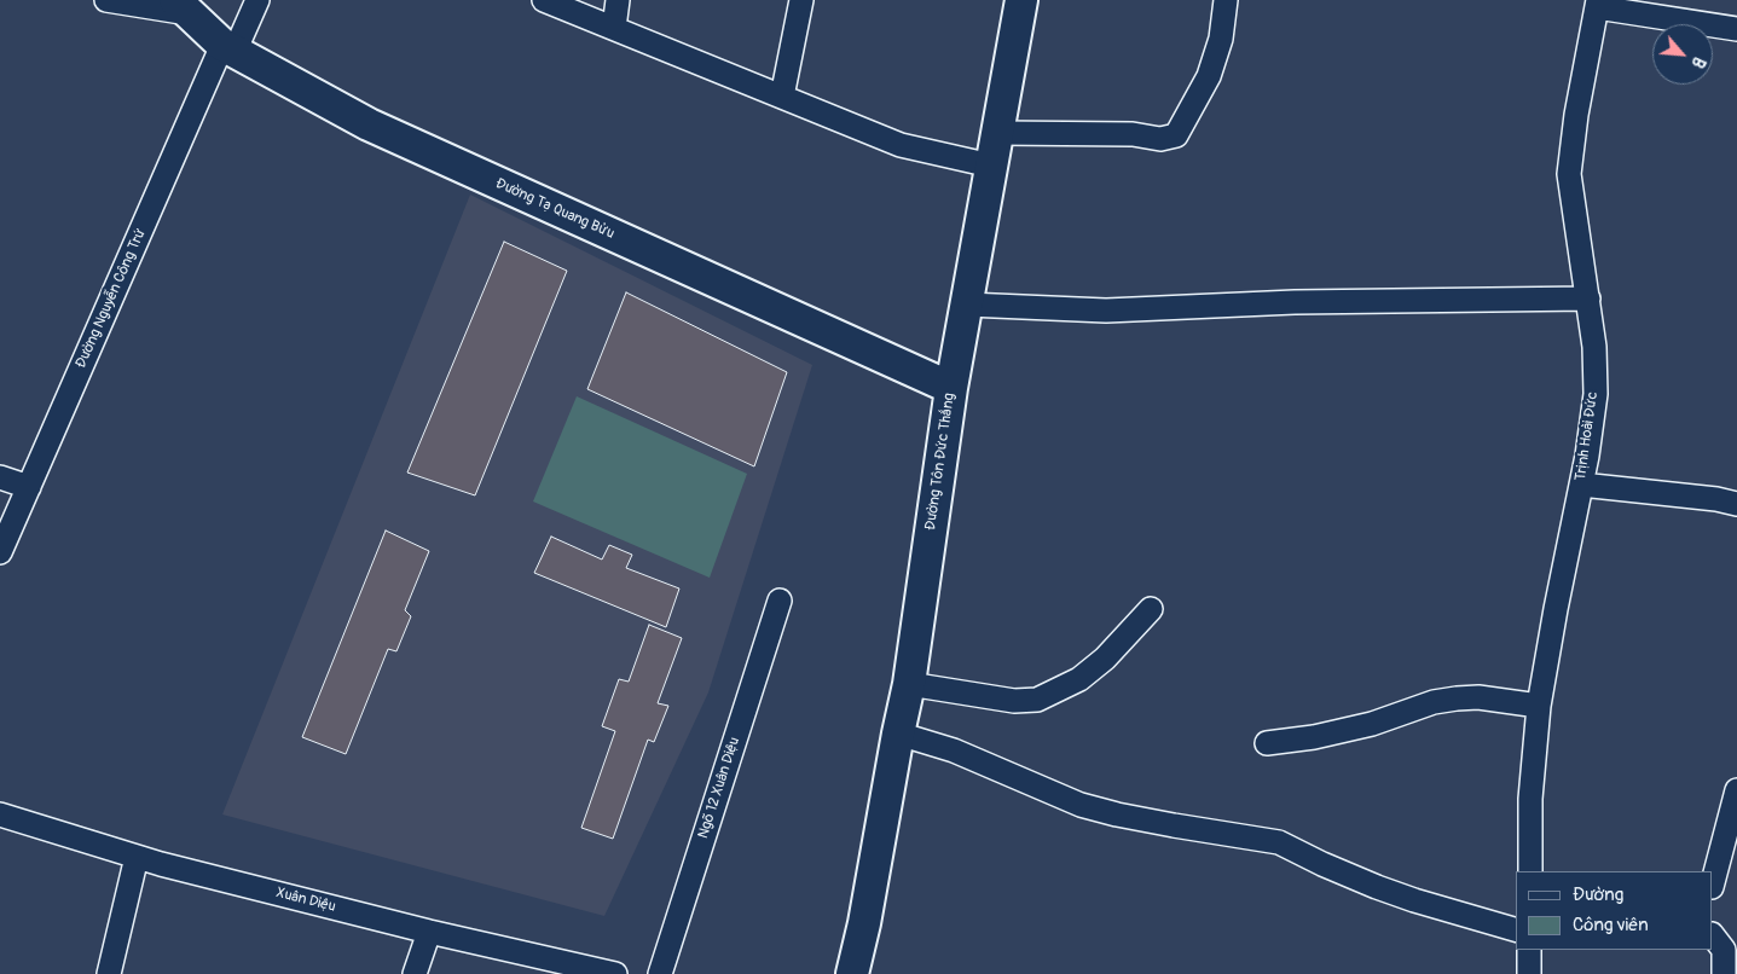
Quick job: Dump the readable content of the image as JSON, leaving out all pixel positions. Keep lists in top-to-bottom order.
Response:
{
  "streets": {
    "street": [
      "Đường Tạ Quang Bửu",
      "Đường Nguyễn Công Trứ",
      "Trịnh Hoài Đức",
      "Đường Tôn Đức Thắng",
      "Ngõ 12 Xuân Diệu",
      "Xuân Diệu"
    ]
  },
  "crossings": [
    ["Đường Tạ Quang Bửu", "Đường Nguyễn Công Trứ"],
    ["Đường Tạ Quang Bửu", "Đường Tôn Đức Thắng"]
  ],
  "legend": ["Đường", "Công viên"],
  "north": "bottom right"
}
